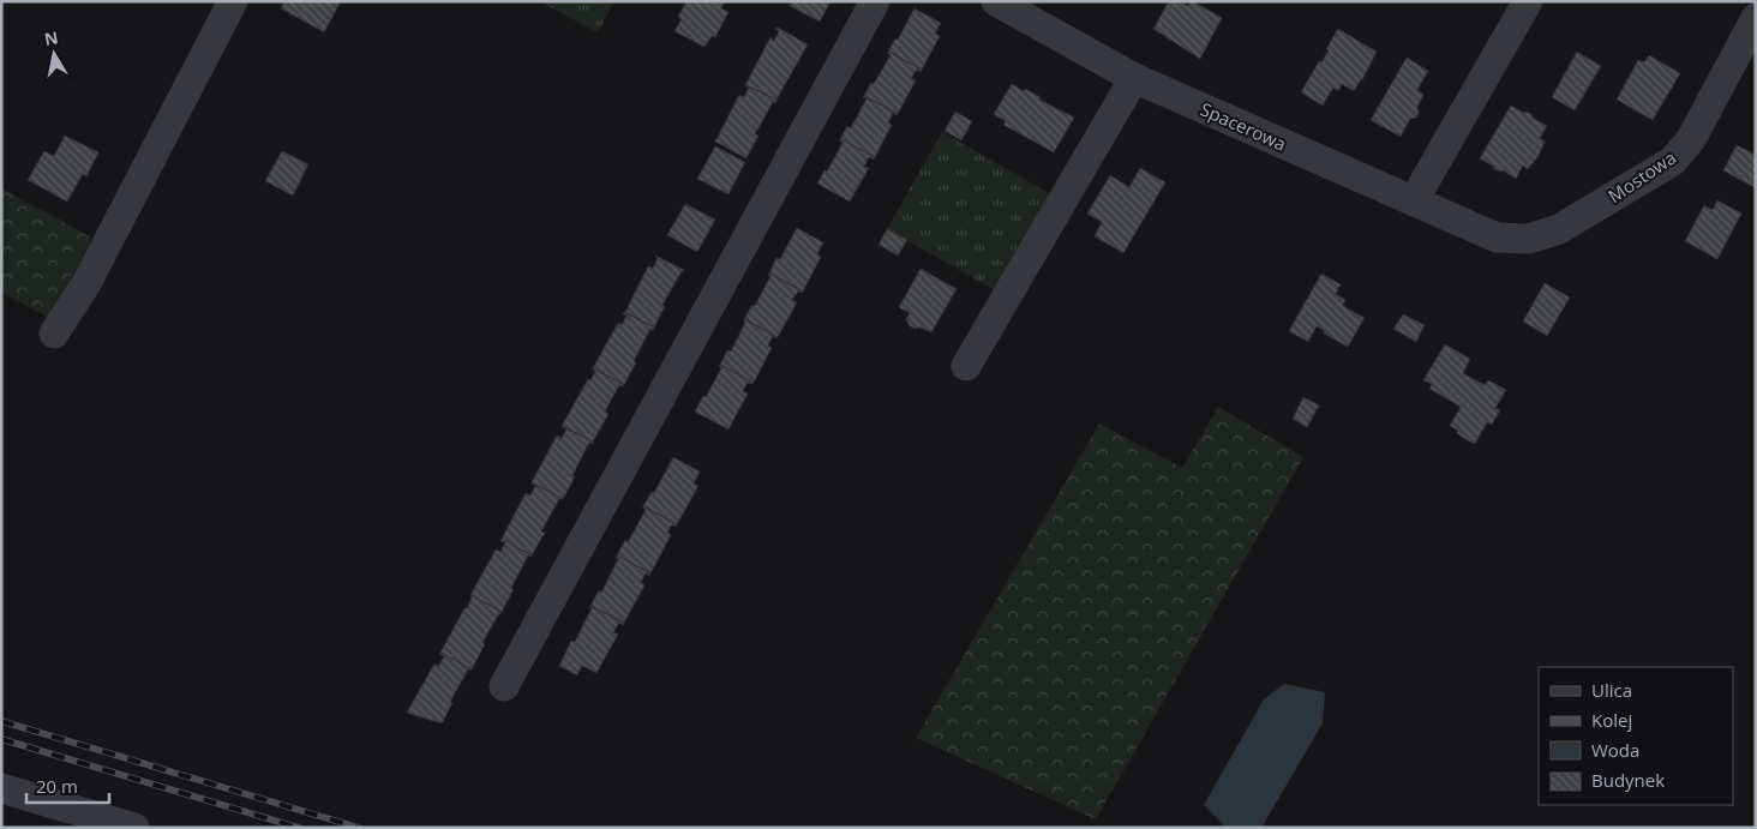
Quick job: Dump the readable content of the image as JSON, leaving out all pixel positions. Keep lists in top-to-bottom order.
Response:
{
  "streets": {
    "street": ["Spacerowa", "Mostowa"]
  },
  "crossings": [
    ["Spacerowa", "Mostowa"]
  ],
  "legend": [
    "Ulica",
    "Kolej",
    "Woda",
    "Budynek"
  ],
  "scale_bar": "20 m",
  "north": "top"
}
